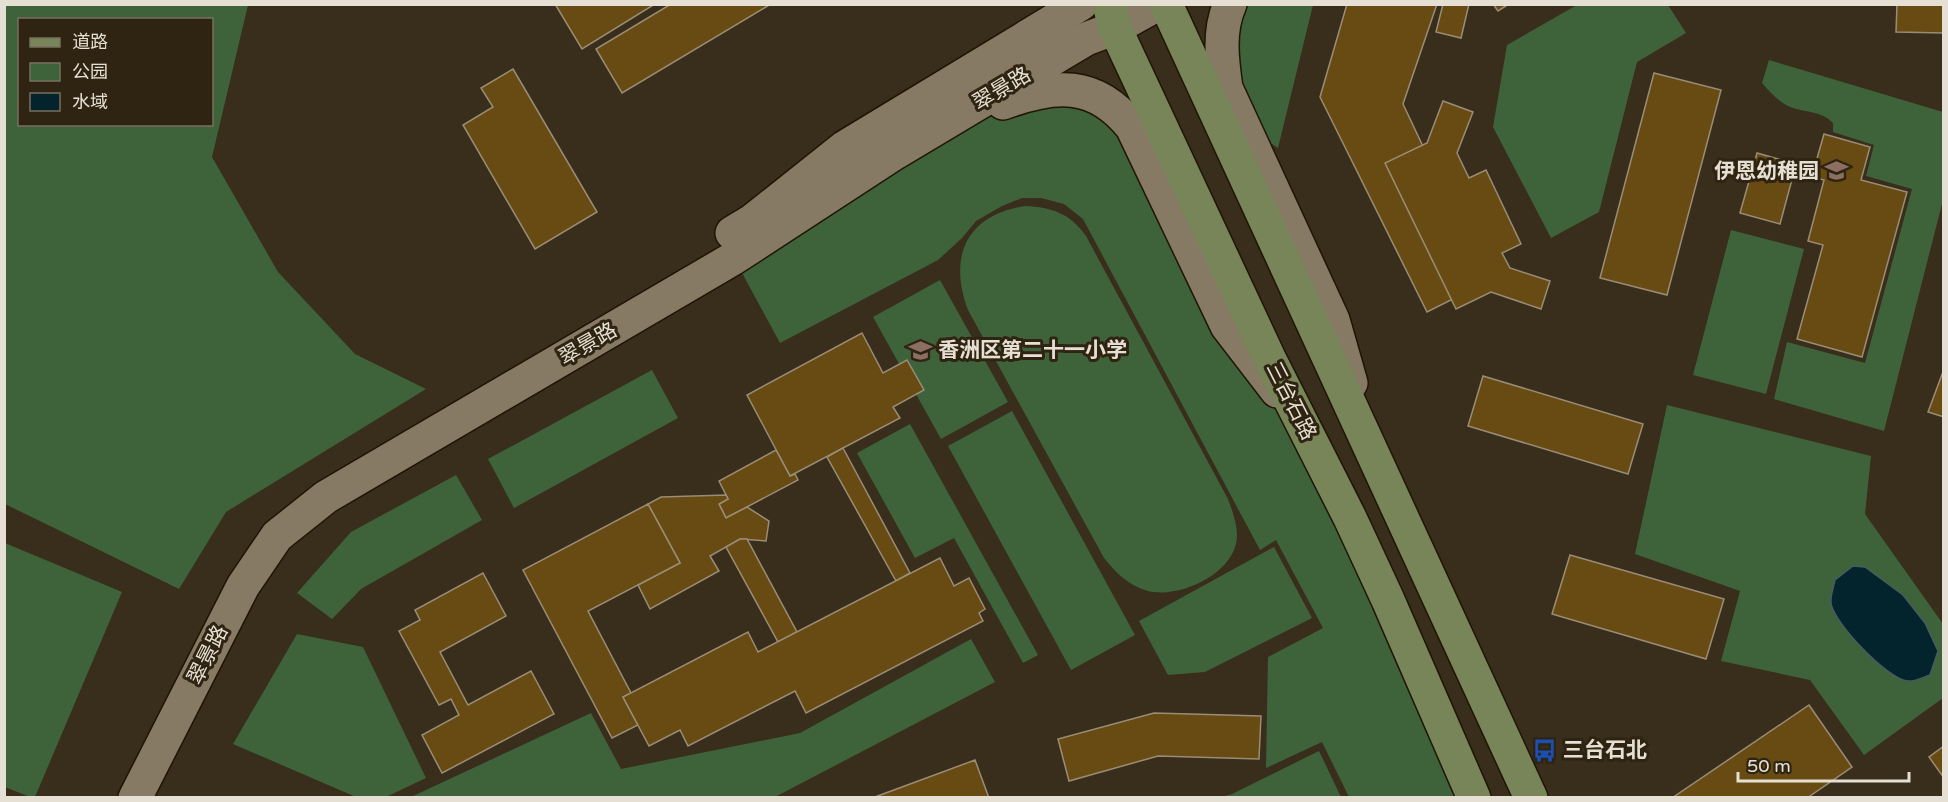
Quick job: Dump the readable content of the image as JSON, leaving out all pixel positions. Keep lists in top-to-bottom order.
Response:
{
  "streets": {
    "main road": ["翠景路", "三台石路"]
  },
  "crossings": [
    ["翠景路", "三台石路"]
  ],
  "places": {
    "school or university": ["伊恩幼稚园", "香洲区第二十一小学"],
    "bus stop": ["三台石北"]
  },
  "legend": ["道路", "公园", "水域"],
  "scale_bar": "50 m"
}
